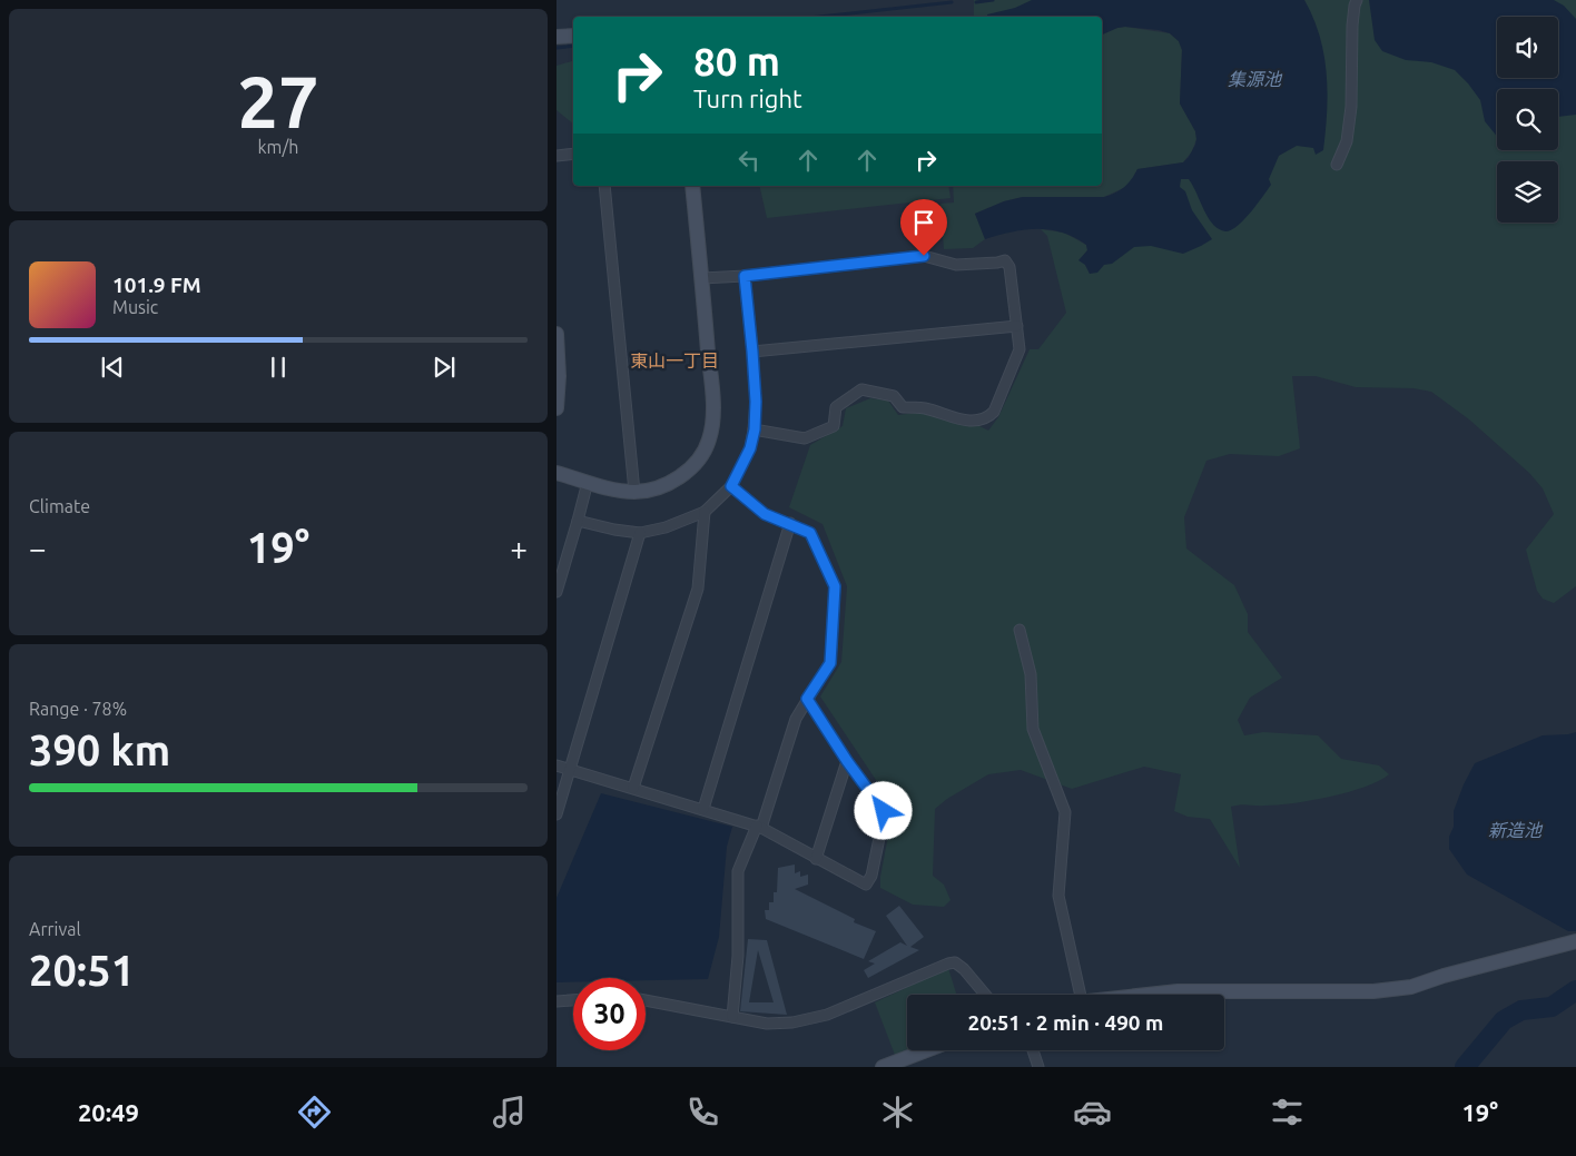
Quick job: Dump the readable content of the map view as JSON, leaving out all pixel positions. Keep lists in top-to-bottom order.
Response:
{
  "districts": ["東山一丁目"],
  "water": ["集源池", "新造池"],
  "page": {
    "tile": [
      ["27", "km/h"],
      "Climate",
      ["Range · 78%", "390 km"],
      ["Arrival", "20:51"]
    ],
    "turn": ["80 m", "Turn right"],
    "song": ["101.9 FM", "Music"],
    "heat": ["−", "19°", "+"],
    "limit": "30",
    "trip": "20:51 · 2 min · 490 m",
    "tabs": ["20:49", "19°"]
  }
}
